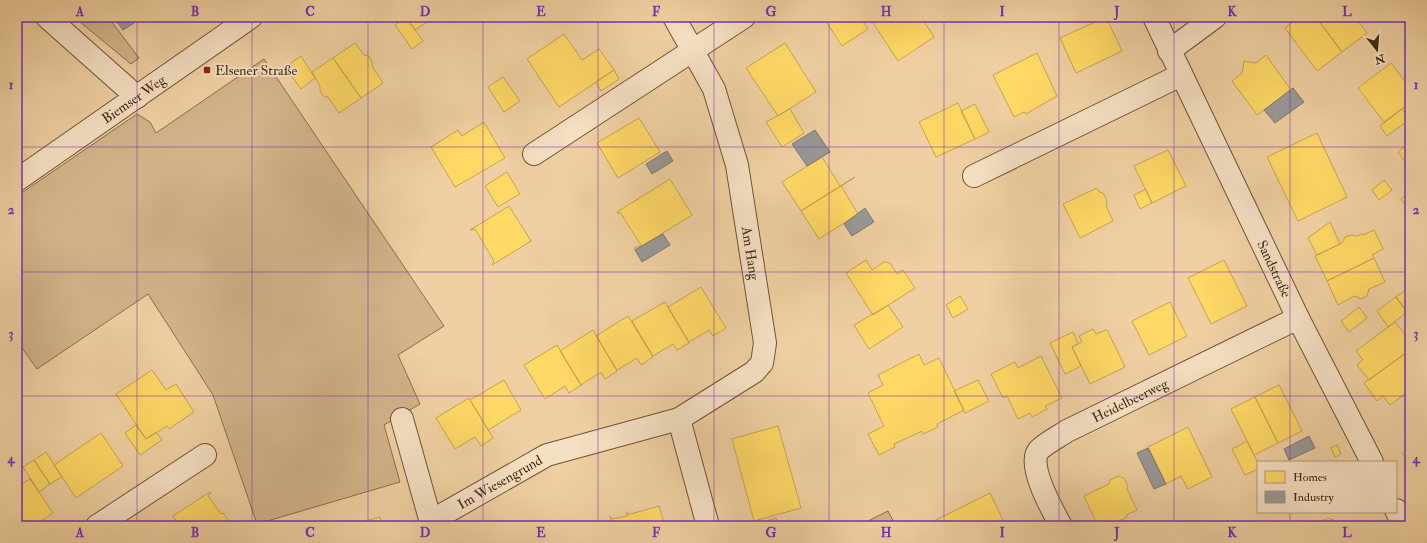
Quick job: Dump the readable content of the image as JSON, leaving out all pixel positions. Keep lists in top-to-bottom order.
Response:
{
  "streets": {
    "street": [
      "Biemser Weg",
      "Am Hang",
      "Sandstraße",
      "Heidelbeerweg",
      "Im Wiesengrund"
    ]
  },
  "crossings": [
    ["Am Hang", "Im Wiesengrund"],
    ["Sandstraße", "Heidelbeerweg"]
  ],
  "places": {
    "transit": ["Elsener Straße"]
  },
  "legend": ["Homes", "Industry"],
  "north": "bottom",
  "grid": {
    "columns": [
      "A",
      "B",
      "C",
      "D",
      "E",
      "F",
      "G",
      "H",
      "I",
      "J",
      "K",
      "L"
    ],
    "rows": [
      "1",
      "2",
      "3",
      "4"
    ]
  }
}
